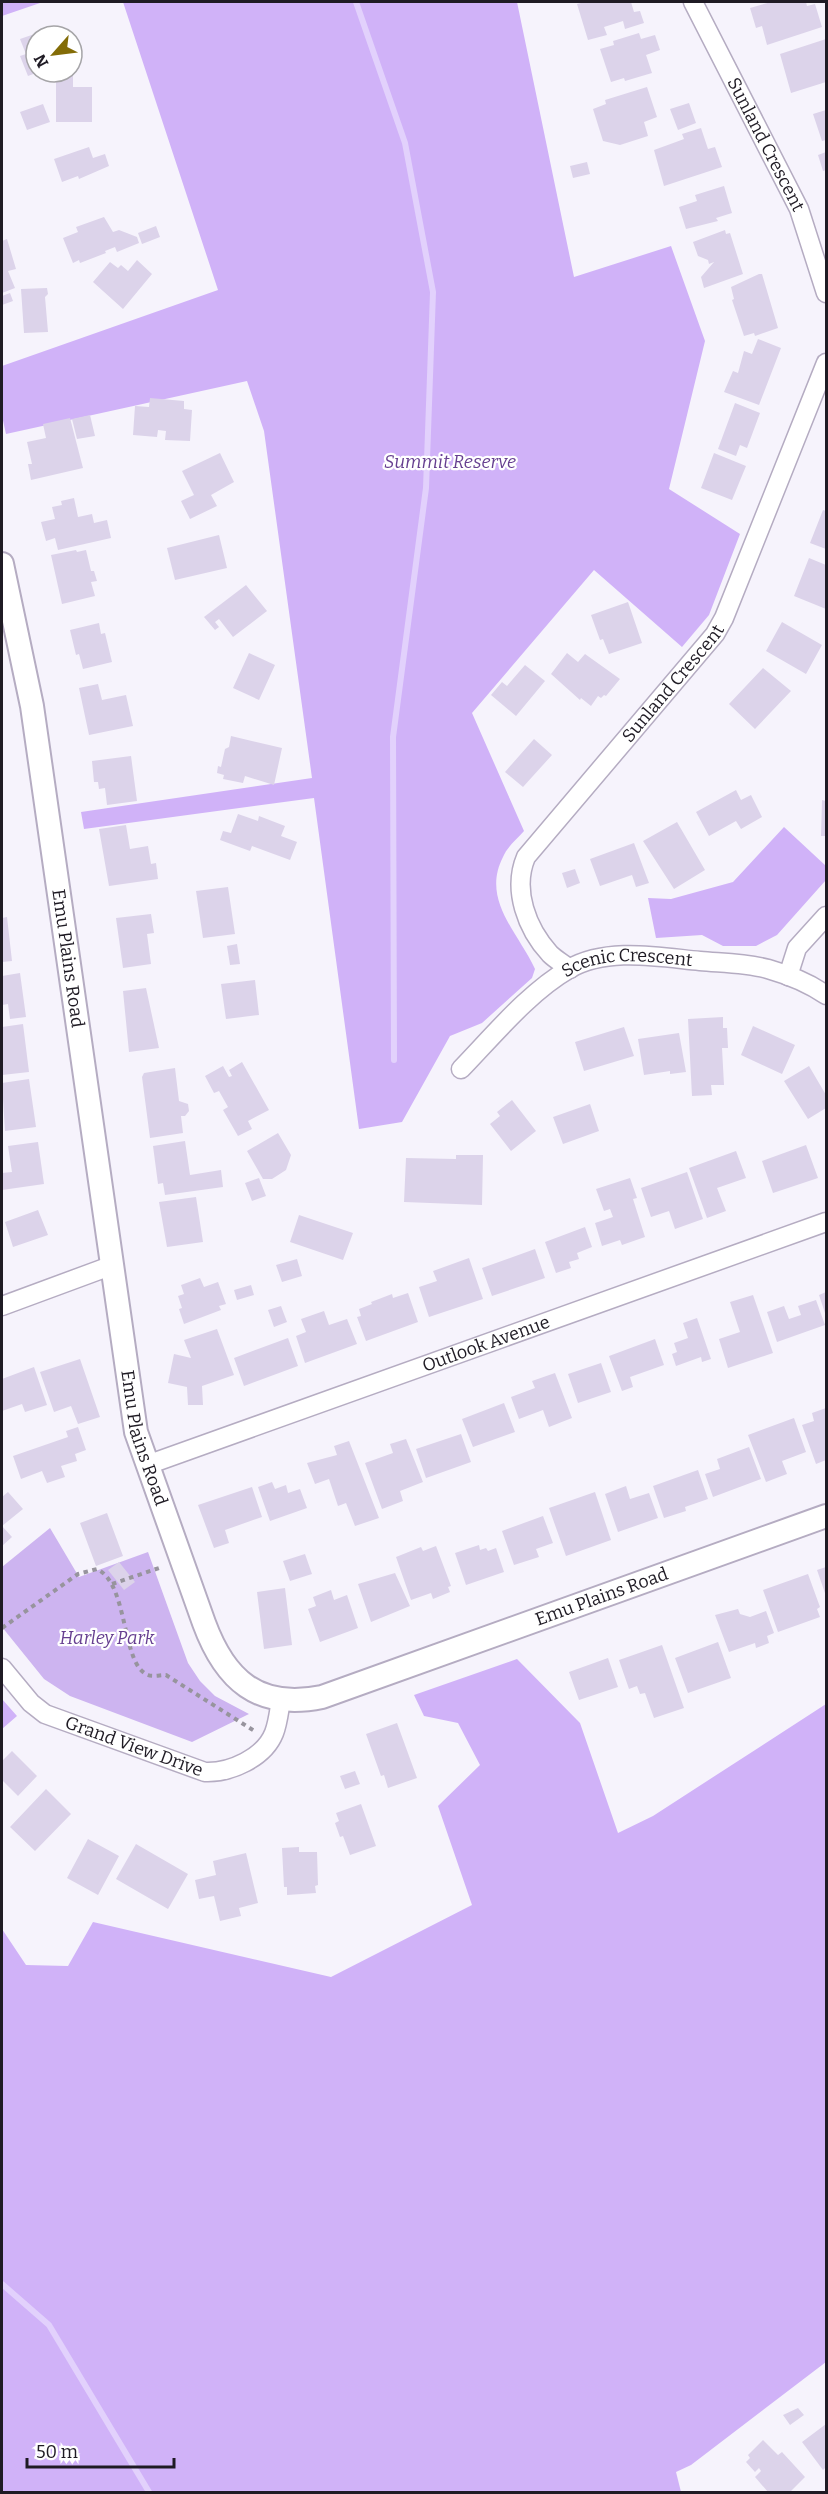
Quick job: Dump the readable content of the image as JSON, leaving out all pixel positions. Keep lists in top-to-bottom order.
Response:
{
  "streets": {
    "street": [
      "Sunland Crescent",
      "Emu Plains Road",
      "Scenic Crescent",
      "Outlook Avenue",
      "Grand View Drive"
    ]
  },
  "crossings": [
    ["Sunland Crescent", "Scenic Crescent"],
    ["Emu Plains Road", "Outlook Avenue"]
  ],
  "parks": ["Summit Reserve", "Harley Park"],
  "scale_bar": "50 m",
  "north": "bottom left"
}
